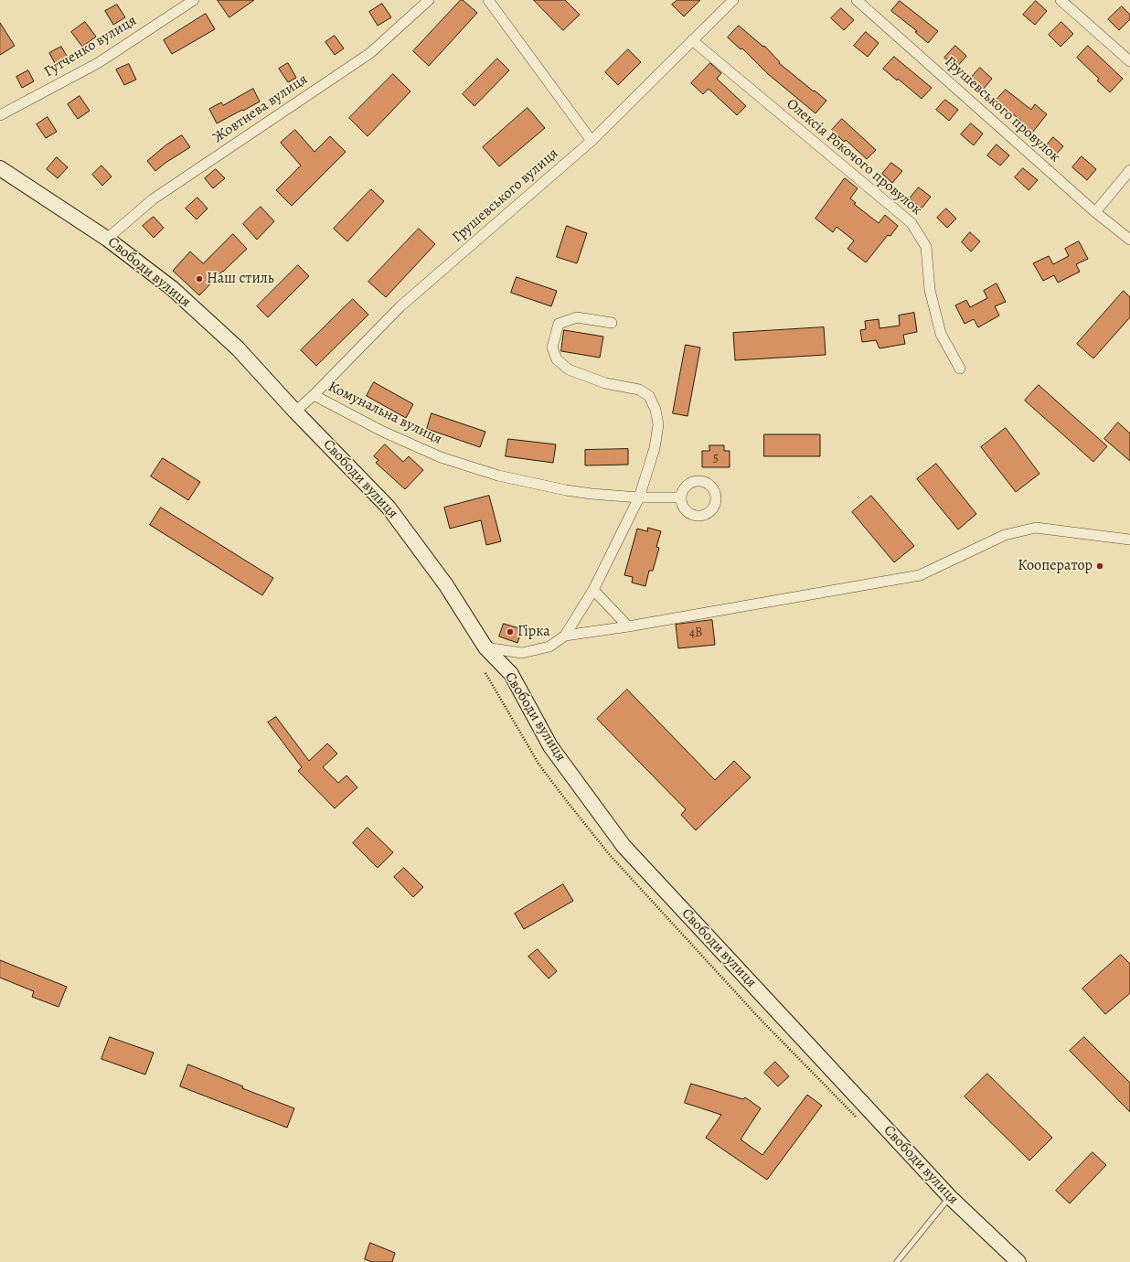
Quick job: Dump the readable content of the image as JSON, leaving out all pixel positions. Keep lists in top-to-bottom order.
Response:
{
  "streets": {
    "main road": ["Свободи вулиця"],
    "street": [
      "Гутченко вулиця",
      "Жовтнева вулиця",
      "Грушевського провулок",
      "Олексія Рокочого провулок",
      "Грушевського вулиця",
      "Комунальна вулиця"
    ]
  },
  "crossings": [
    ["Жовтнева вулиця", "Свободи вулиця"],
    ["Олексія Рокочого провулок", "Грушевського вулиця"],
    ["Грушевського вулиця", "Свободи вулиця"],
    ["Грушевського вулиця", "Комунальна вулиця"]
  ],
  "places": ["Наш стиль", "Кооператор", "Гірка"],
  "house_numbers": ["5", "4В"]
}
